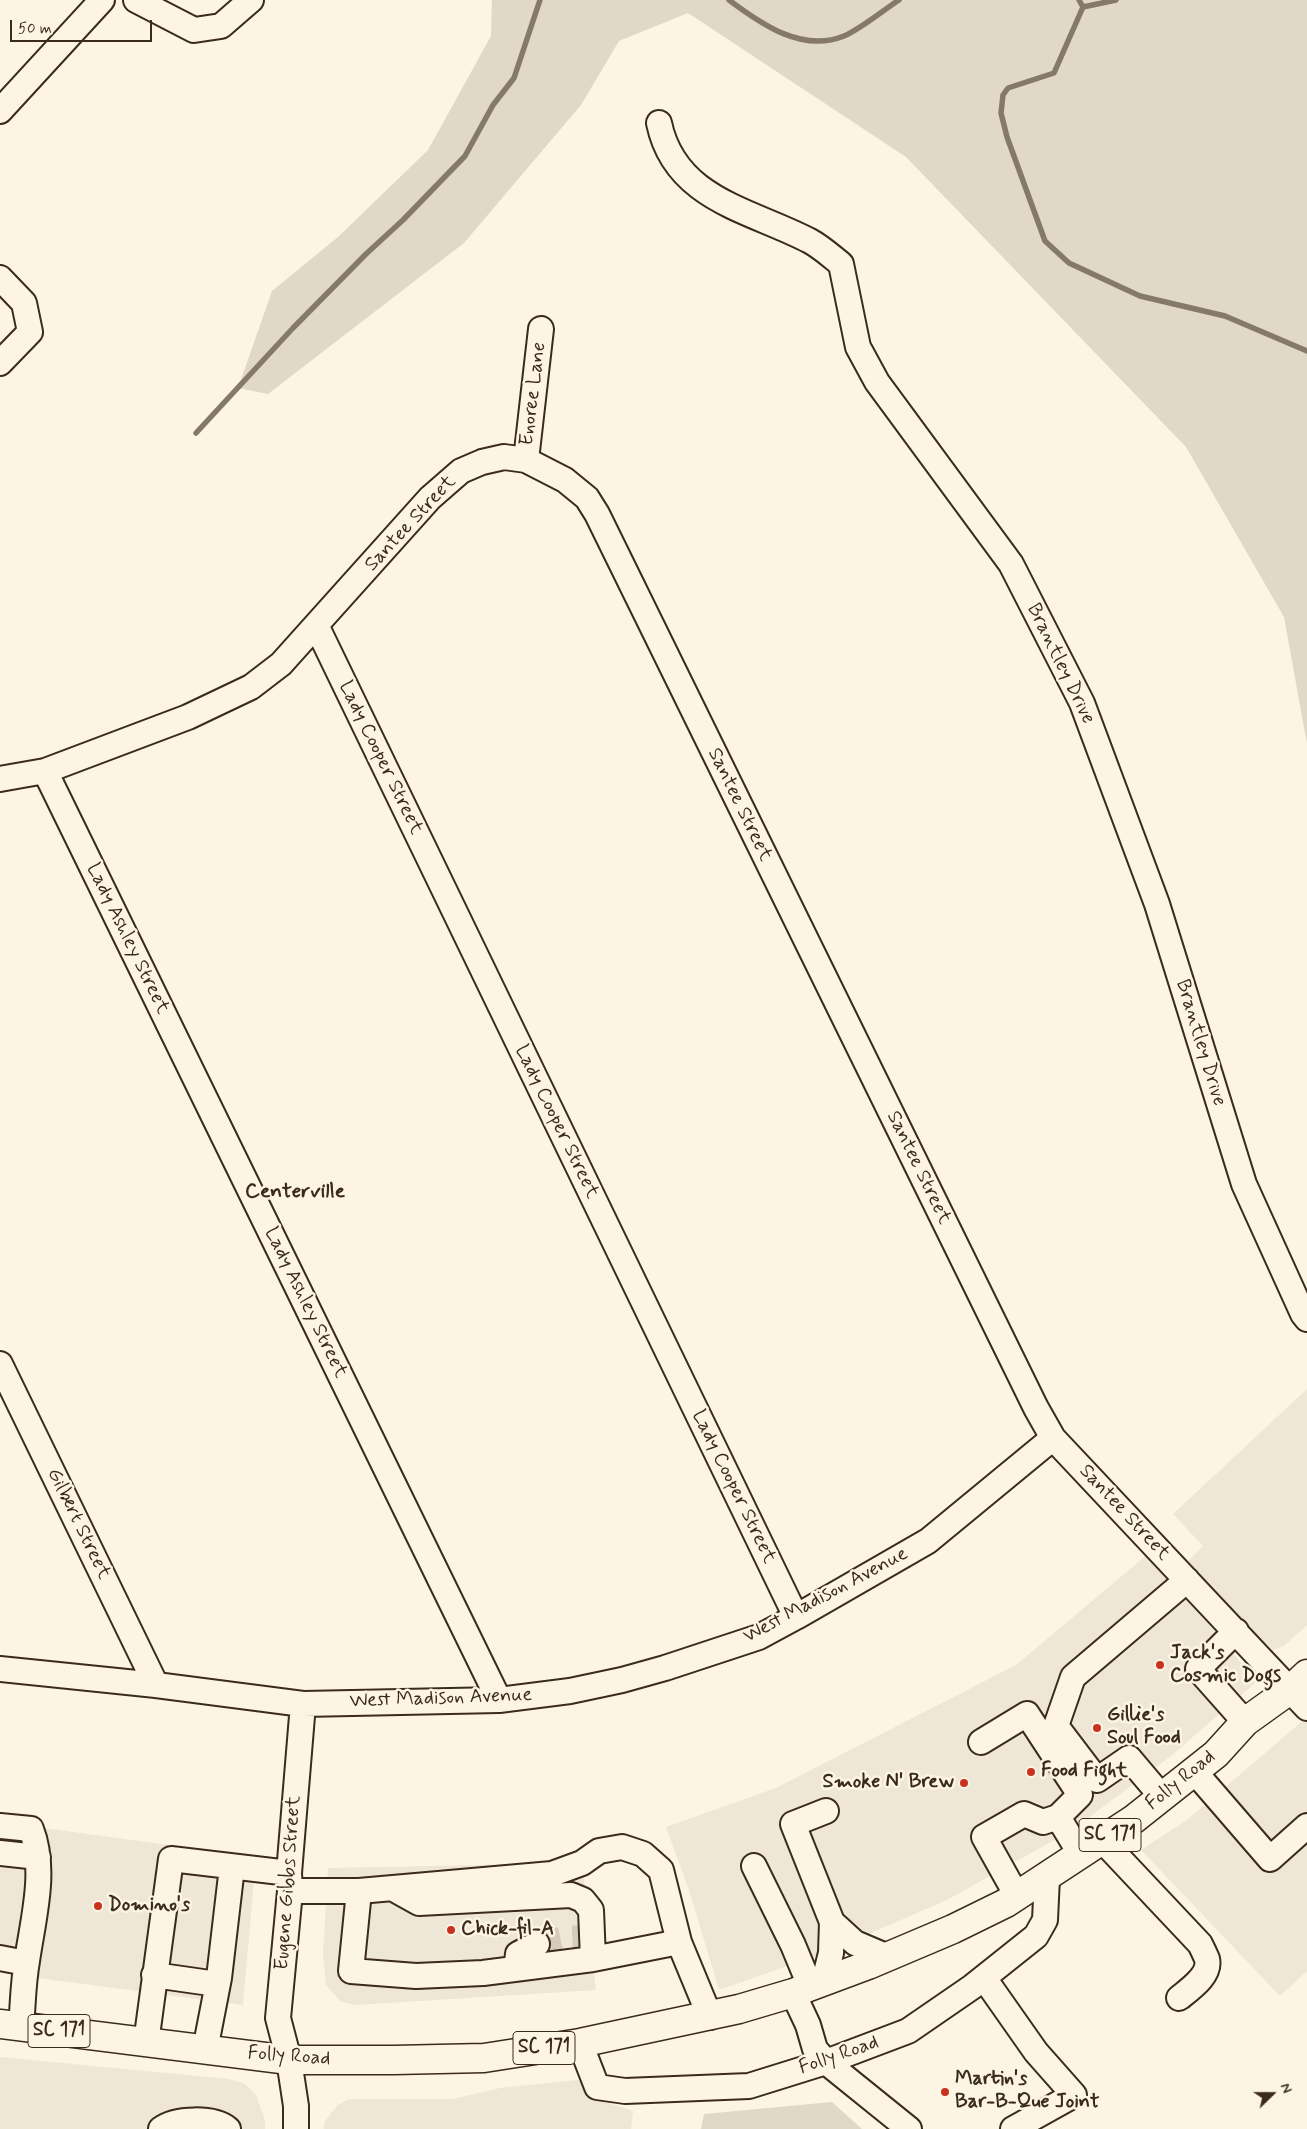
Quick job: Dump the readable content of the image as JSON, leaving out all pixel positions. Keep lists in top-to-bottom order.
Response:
{
  "streets": {
    "main road": ["Folly Road", "SC 171"],
    "street": [
      "Enoree Lane",
      "Santee Street",
      "Brantley Drive",
      "Lady Cooper Street",
      "Lady Ashley Street",
      "Gilbert Street",
      "West Madison Avenue",
      "Eugene Gibbs Street"
    ]
  },
  "crossings": [
    ["Enoree Lane", "Santee Street"],
    ["Santee Street", "Lady Cooper Street"],
    ["Santee Street", "Lady Ashley Street"],
    ["Santee Street", "West Madison Avenue"],
    ["Santee Street", "Folly Road"],
    ["Lady Cooper Street", "West Madison Avenue"],
    ["Lady Ashley Street", "West Madison Avenue"],
    ["Gilbert Street", "West Madison Avenue"],
    ["West Madison Avenue", "Eugene Gibbs Street"],
    ["Folly Road", "Eugene Gibbs Street"]
  ],
  "districts": ["Centerville"],
  "places": [
    "Jack's Cosmic Dogs",
    "Gillie's Soul Food",
    "Food Fight",
    "Smoke N' Brew",
    "Domino's",
    "Chick-fil-A",
    "Martin's Bar-B-Que Joint"
  ],
  "scale_bar": "50 m",
  "north": "right"
}
